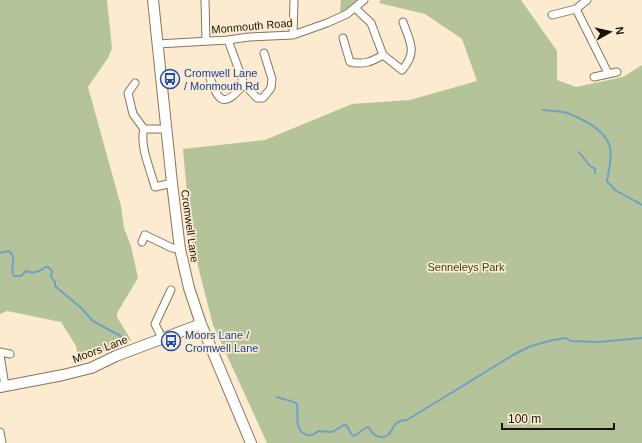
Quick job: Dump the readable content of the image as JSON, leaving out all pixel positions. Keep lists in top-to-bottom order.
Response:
{
  "streets": {
    "street": ["Monmouth Road", "Cromwell Lane", "Moors Lane"]
  },
  "crossings": [
    ["Monmouth Road", "Cromwell Lane"],
    ["Cromwell Lane", "Moors Lane"]
  ],
  "parks": ["Senneleys Park"],
  "places": {
    "bus stop": ["Cromwell Lane / Monmouth Rd", "Moors Lane / Cromwell Lane"]
  },
  "scale_bar": "100 m",
  "north": "right"
}
